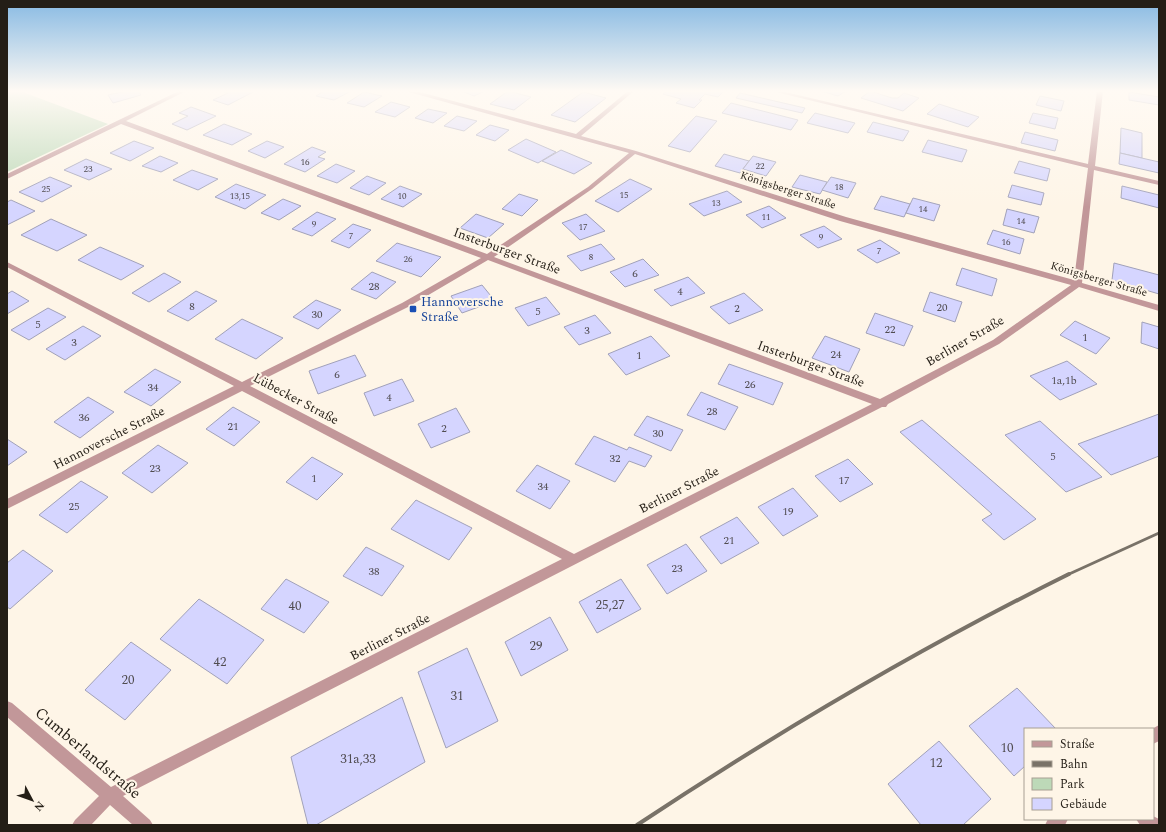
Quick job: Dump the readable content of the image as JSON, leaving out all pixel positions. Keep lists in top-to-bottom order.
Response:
{
  "streets": {
    "street": [
      "Königsberger Straße",
      "Insterburger Straße",
      "Berliner Straße",
      "Lübecker Straße",
      "Hannoversche Straße",
      "Cumberlandstraße"
    ]
  },
  "crossings": [
    ["Königsberger Straße", "Berliner Straße"],
    ["Königsberger Straße", "Hannoversche Straße"],
    ["Insterburger Straße", "Berliner Straße"],
    ["Insterburger Straße", "Hannoversche Straße"],
    ["Berliner Straße", "Lübecker Straße"],
    ["Berliner Straße", "Cumberlandstraße"],
    ["Lübecker Straße", "Hannoversche Straße"]
  ],
  "places": {
    "transit": ["Hannoversche Straße"]
  },
  "house_numbers": [
    "16",
    "22",
    "23",
    "18",
    "25",
    "15",
    "13,15",
    "10",
    "13",
    "14",
    "11",
    "14",
    "9",
    "17",
    "7",
    "9",
    "16",
    "7",
    "8",
    "26",
    "6",
    "28",
    "4",
    "8",
    "20",
    "2",
    "5",
    "30",
    "5",
    "22",
    "3",
    "1",
    "3",
    "24",
    "1",
    "6",
    "1a,1b",
    "26",
    "34",
    "4",
    "28",
    "36",
    "21",
    "2",
    "30",
    "5",
    "32",
    "23",
    "1",
    "17",
    "34",
    "25",
    "19",
    "21",
    "23",
    "38",
    "25,27",
    "40",
    "29",
    "42",
    "20",
    "31",
    "10",
    "31a,33",
    "12"
  ],
  "legend": [
    "Straße",
    "Bahn",
    "Park",
    "Gebäude"
  ],
  "north": "bottom right"
}
